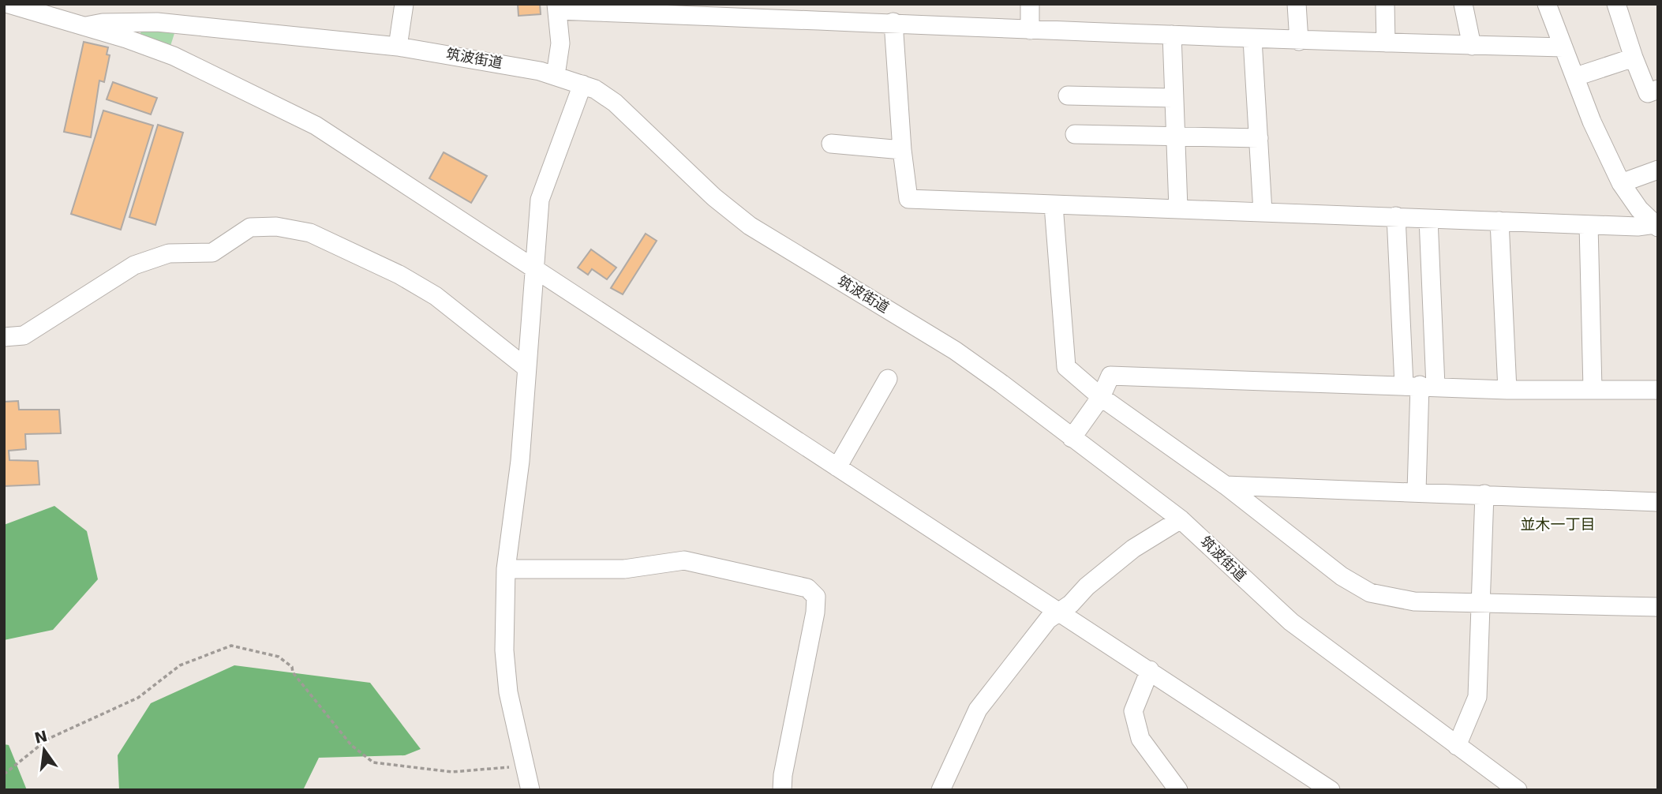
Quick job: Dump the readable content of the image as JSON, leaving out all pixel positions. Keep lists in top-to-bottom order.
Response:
{
  "streets": {
    "street": ["筑波街道"]
  },
  "districts": ["並木一丁目"],
  "north": "top"
}
